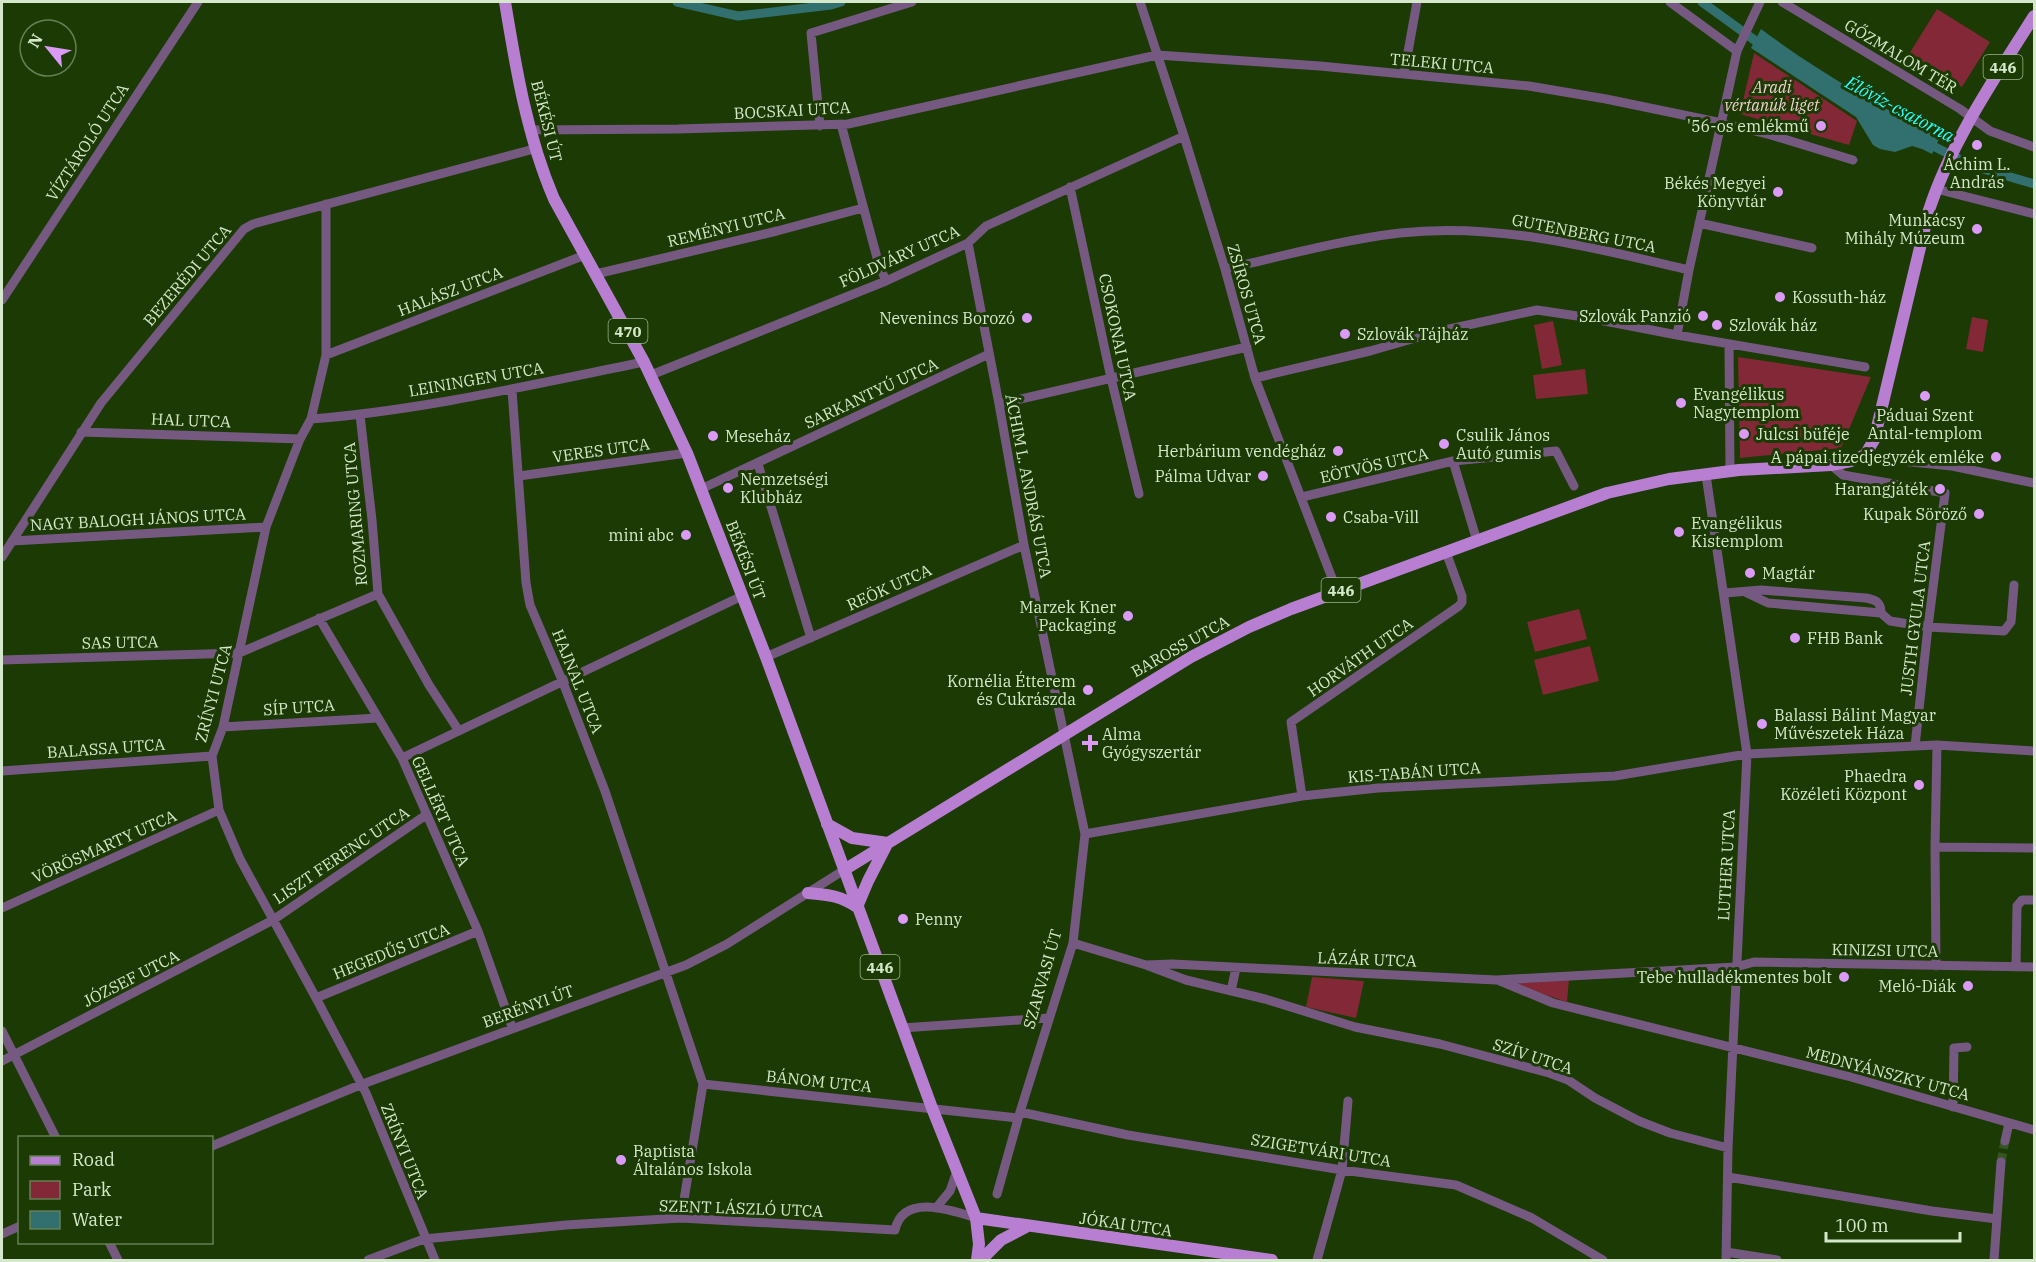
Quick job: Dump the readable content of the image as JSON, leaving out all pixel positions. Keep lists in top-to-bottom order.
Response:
{
  "streets": {
    "main road": [
      "446",
      "BÉKÉSI ÚT",
      "470",
      "BAROSS UTCA",
      "JÓKAI UTCA"
    ],
    "street": [
      "GŐZMALOM TÉR",
      "TELEKI UTCA",
      "BOCSKAI UTCA",
      "VÍZTÁROLÓ UTCA",
      "REMÉNYI UTCA",
      "GUTENBERG UTCA",
      "FÖLDVÁRY UTCA",
      "BEZERÉDI UTCA",
      "HALÁSZ UTCA",
      "ZSÍROS UTCA",
      "CSOKONAI UTCA",
      "LEININGEN UTCA",
      "SARKANTYÚ UTCA",
      "HAL UTCA",
      "VERES UTCA",
      "EÖTVÖS UTCA",
      "ÁCHIM L. ANDRÁS UTCA",
      "ROZMARING UTCA",
      "NAGY BALOGH JÁNOS UTCA",
      "REÖK UTCA",
      "JUSTH GYULA UTCA",
      "SAS UTCA",
      "HORVÁTH UTCA",
      "HAJNAL UTCA",
      "ZRÍNYI UTCA",
      "SÍP UTCA",
      "BALASSA UTCA",
      "KIS-TABÁN UTCA",
      "GELLÉRT UTCA",
      "VÖRÖSMARTY UTCA",
      "LISZT FERENC UTCA",
      "LUTHER UTCA",
      "KINIZSI UTCA",
      "HEGEDŰS UTCA",
      "LÁZÁR UTCA",
      "JÓZSEF UTCA",
      "SZARVASI ÚT",
      "BERÉNYI ÚT",
      "SZÍV UTCA",
      "MEDNYÁNSZKY UTCA",
      "BÁNOM UTCA",
      "SZIGETVÁRI UTCA",
      "SZENT LÁSZLÓ UTCA"
    ]
  },
  "crossings": [
    ["GŐZMALOM TÉR", "446"],
    ["TELEKI UTCA", "BOCSKAI UTCA"],
    ["TELEKI UTCA", "ZSÍROS UTCA"],
    ["446", "BÉKÉSI ÚT"],
    ["446", "JUSTH GYULA UTCA"],
    ["446", "BAROSS UTCA"],
    ["446", "LUTHER UTCA"],
    ["446", "BERÉNYI ÚT"],
    ["446", "BÁNOM UTCA"],
    ["446", "SZENT LÁSZLÓ UTCA"],
    ["446", "JÓKAI UTCA"],
    ["BOCSKAI UTCA", "BÉKÉSI ÚT"],
    ["BOCSKAI UTCA", "ZSÍROS UTCA"],
    ["BÉKÉSI ÚT", "REMÉNYI UTCA"],
    ["BÉKÉSI ÚT", "FÖLDVÁRY UTCA"],
    ["BÉKÉSI ÚT", "BEZERÉDI UTCA"],
    ["BÉKÉSI ÚT", "HALÁSZ UTCA"],
    ["BÉKÉSI ÚT", "LEININGEN UTCA"],
    ["BÉKÉSI ÚT", "SARKANTYÚ UTCA"],
    ["BÉKÉSI ÚT", "VERES UTCA"],
    ["BÉKÉSI ÚT", "REÖK UTCA"],
    ["BÉKÉSI ÚT", "BAROSS UTCA"],
    ["BÉKÉSI ÚT", "BERÉNYI ÚT"],
    ["GUTENBERG UTCA", "ZSÍROS UTCA"],
    ["FÖLDVÁRY UTCA", "ZSÍROS UTCA"],
    ["FÖLDVÁRY UTCA", "CSOKONAI UTCA"],
    ["FÖLDVÁRY UTCA", "ÁCHIM L. ANDRÁS UTCA"],
    ["BEZERÉDI UTCA", "HAL UTCA"],
    ["BEZERÉDI UTCA", "NAGY BALOGH JÁNOS UTCA"],
    ["BEZERÉDI UTCA", "ZRÍNYI UTCA"],
    ["HALÁSZ UTCA", "ZRÍNYI UTCA"],
    ["ZSÍROS UTCA", "EÖTVÖS UTCA"],
    ["ZSÍROS UTCA", "BAROSS UTCA"],
    ["LEININGEN UTCA", "ROZMARING UTCA"],
    ["LEININGEN UTCA", "HAJNAL UTCA"],
    ["LEININGEN UTCA", "ZRÍNYI UTCA"],
    ["SARKANTYÚ UTCA", "ÁCHIM L. ANDRÁS UTCA"],
    ["HAL UTCA", "ZRÍNYI UTCA"],
    ["VERES UTCA", "HAJNAL UTCA"],
    ["EÖTVÖS UTCA", "BAROSS UTCA"],
    ["ÁCHIM L. ANDRÁS UTCA", "REÖK UTCA"],
    ["ÁCHIM L. ANDRÁS UTCA", "BAROSS UTCA"],
    ["ÁCHIM L. ANDRÁS UTCA", "SZARVASI ÚT"],
    ["NAGY BALOGH JÁNOS UTCA", "ZRÍNYI UTCA"],
    ["JUSTH GYULA UTCA", "KIS-TABÁN UTCA"],
    ["SAS UTCA", "ZRÍNYI UTCA"],
    ["BAROSS UTCA", "HORVÁTH UTCA"],
    ["BAROSS UTCA", "LUTHER UTCA"],
    ["BAROSS UTCA", "SZARVASI ÚT"],
    ["BAROSS UTCA", "BERÉNYI ÚT"],
    ["HORVÁTH UTCA", "KIS-TABÁN UTCA"],
    ["HAJNAL UTCA", "BERÉNYI ÚT"],
    ["HAJNAL UTCA", "BÁNOM UTCA"],
    ["ZRÍNYI UTCA", "SÍP UTCA"],
    ["ZRÍNYI UTCA", "BALASSA UTCA"],
    ["ZRÍNYI UTCA", "VÖRÖSMARTY UTCA"],
    ["ZRÍNYI UTCA", "LISZT FERENC UTCA"],
    ["ZRÍNYI UTCA", "HEGEDŰS UTCA"],
    ["ZRÍNYI UTCA", "JÓZSEF UTCA"],
    ["ZRÍNYI UTCA", "BERÉNYI ÚT"],
    ["ZRÍNYI UTCA", "SZENT LÁSZLÓ UTCA"],
    ["SÍP UTCA", "GELLÉRT UTCA"],
    ["KIS-TABÁN UTCA", "LUTHER UTCA"],
    ["KIS-TABÁN UTCA", "SZARVASI ÚT"],
    ["GELLÉRT UTCA", "LISZT FERENC UTCA"],
    ["GELLÉRT UTCA", "HEGEDŰS UTCA"],
    ["GELLÉRT UTCA", "BERÉNYI ÚT"],
    ["LISZT FERENC UTCA", "JÓZSEF UTCA"],
    ["LUTHER UTCA", "KINIZSI UTCA"],
    ["LUTHER UTCA", "LÁZÁR UTCA"],
    ["LUTHER UTCA", "SZÍV UTCA"],
    ["LUTHER UTCA", "MEDNYÁNSZKY UTCA"],
    ["KINIZSI UTCA", "LÁZÁR UTCA"],
    ["LÁZÁR UTCA", "SZARVASI ÚT"],
    ["LÁZÁR UTCA", "SZÍV UTCA"],
    ["LÁZÁR UTCA", "MEDNYÁNSZKY UTCA"],
    ["SZARVASI ÚT", "BÁNOM UTCA"],
    ["SZARVASI ÚT", "SZIGETVÁRI UTCA"],
    ["BÁNOM UTCA", "SZIGETVÁRI UTCA"],
    ["SZENT LÁSZLÓ UTCA", "JÓKAI UTCA"]
  ],
  "water": ["Élővíz-csatorna"],
  "parks": ["Aradi vértanúk liget"],
  "places": {
    "other": [
      "'56-os emlékmű",
      "Áchim L. András",
      "Békés Megyei Könyvtár",
      "Munkácsy Mihály Múzeum",
      "Kossuth-ház",
      "Szlovák Panzió",
      "Nevenincs Borozó",
      "Szlovák ház",
      "Szlovák Tájház",
      "Páduai Szent Antal-templom",
      "Evangélikus Nagytemplom",
      "Julcsi büféje",
      "Meseház",
      "Csulik János Autó gumis",
      "Herbárium vendégház",
      "A pápai tizedjegyzék emléke",
      "Pálma Udvar",
      "Nemzetségi Klubház",
      "Harangjáték",
      "Kupak Söröző",
      "Csaba-Vill",
      "Evangélikus Kistemplom",
      "mini abc",
      "Magtár",
      "Marzek Kner Packaging",
      "FHB Bank",
      "Kornélia Étterem és Cukrászda",
      "Balassi Bálint Magyar Művészetek Háza",
      "Phaedra Közéleti Központ",
      "Penny",
      "Tebe hulladékmentes bolt",
      "Meló-Diák",
      "Baptista Általános Iskola"
    ],
    "health": ["Alma Gyógyszertár"]
  },
  "legend": ["Road", "Park", "Water"],
  "scale_bar": "100 m",
  "north": "top left"
}
